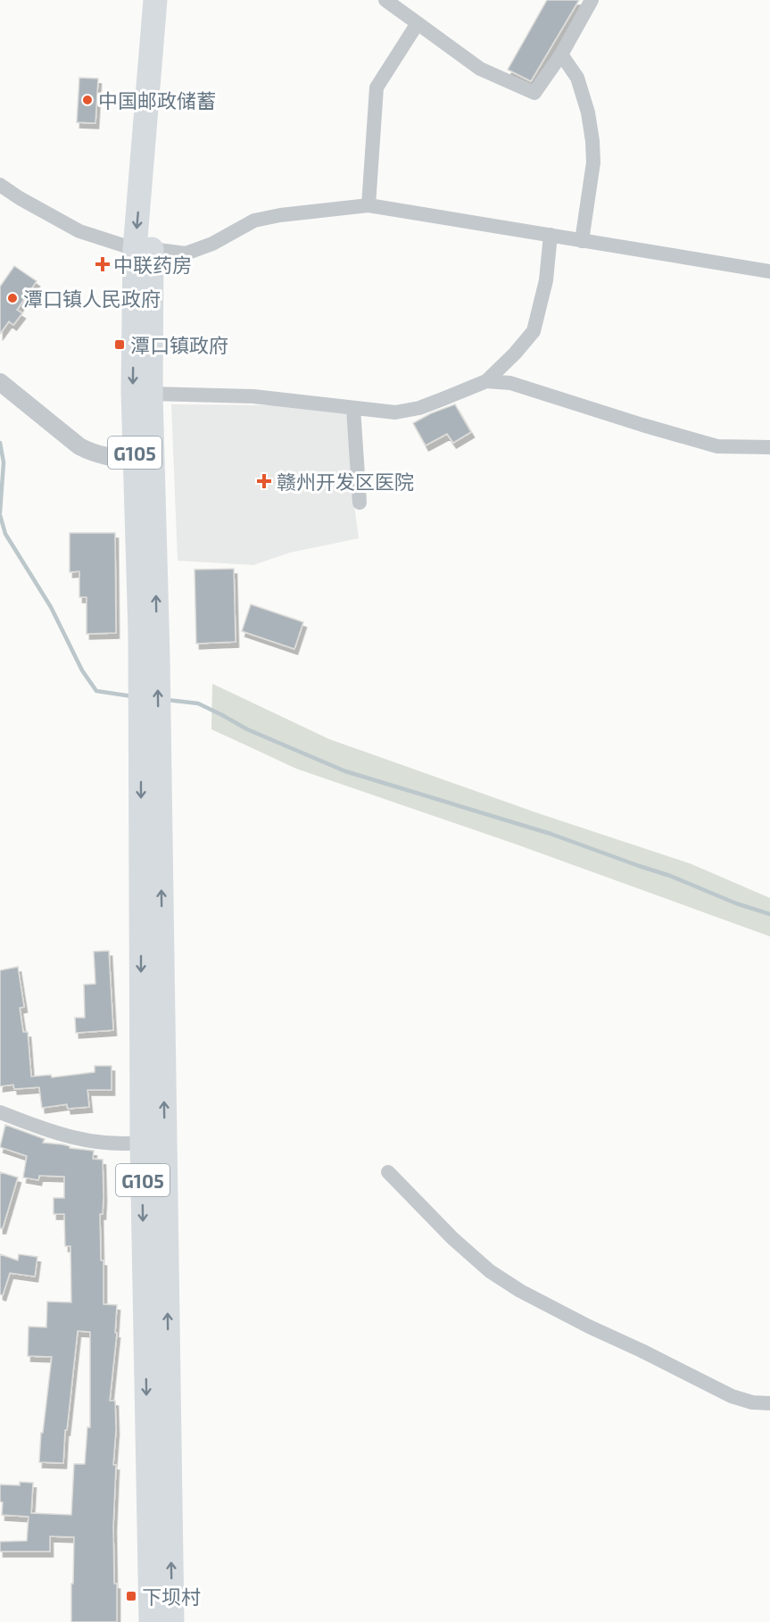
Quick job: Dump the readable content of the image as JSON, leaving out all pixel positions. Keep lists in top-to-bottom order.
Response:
{
  "streets": {
    "highway": ["G105"]
  },
  "places": {
    "other": ["中国邮政储蓄", "潭口镇人民政府"],
    "health": ["中联药房", "赣州开发区医院"],
    "transit": ["潭口镇政府", "下坝村"]
  }
}
